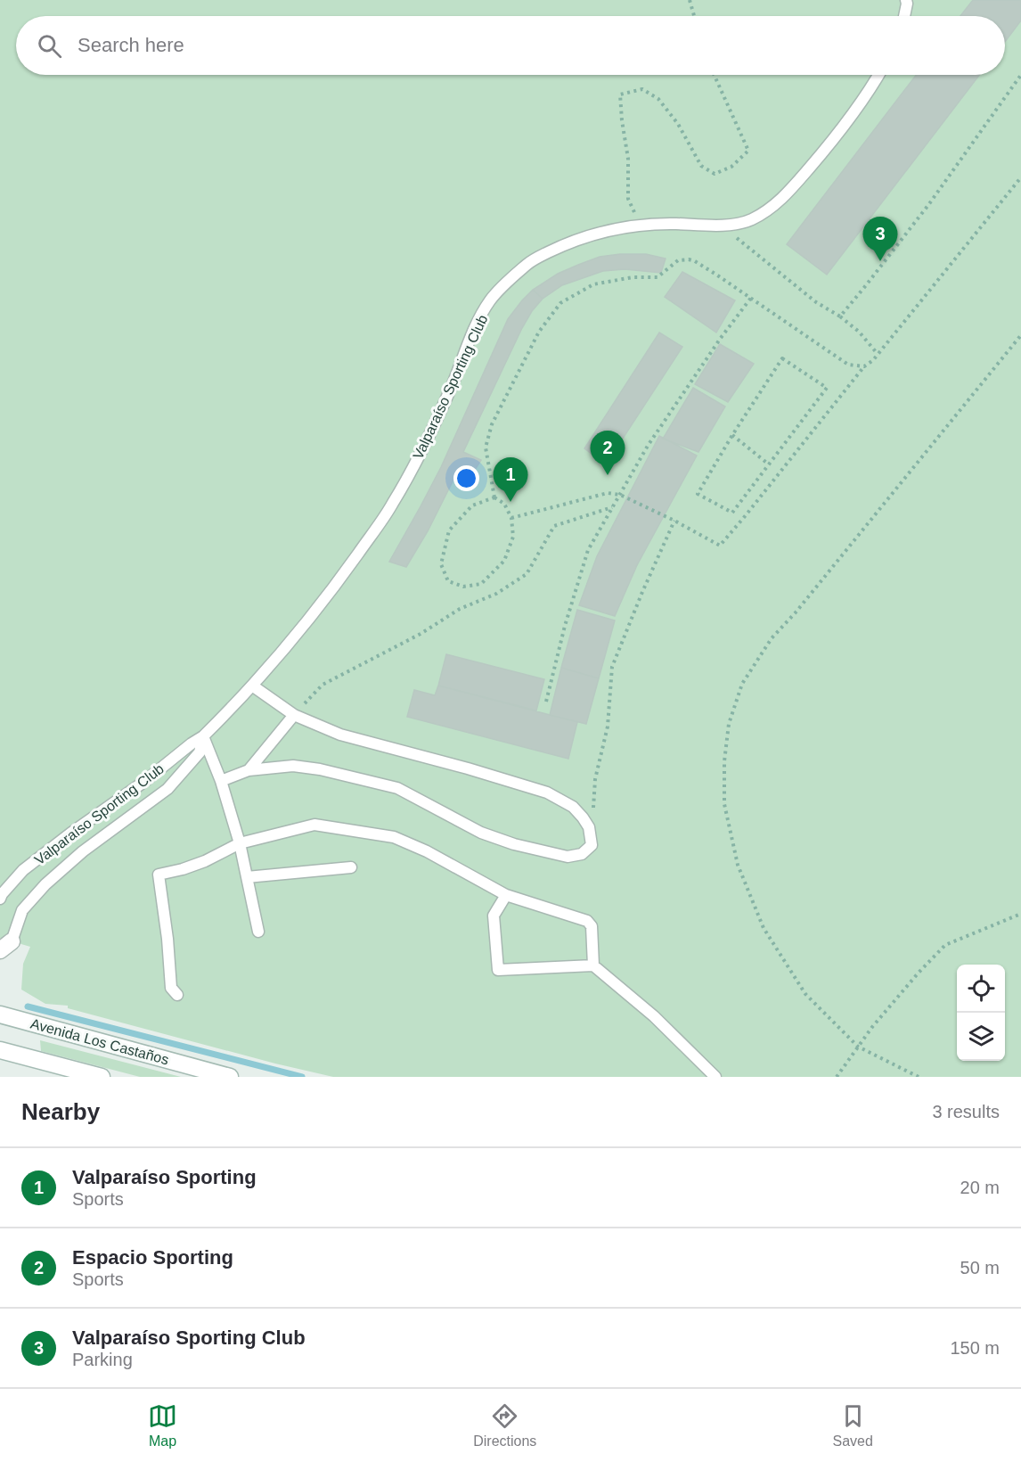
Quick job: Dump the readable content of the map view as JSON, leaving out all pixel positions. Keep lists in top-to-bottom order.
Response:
{
  "streets": {
    "main road": ["Avenida Los Castaños"],
    "lane": ["Valparaíso Sporting Club"]
  },
  "page": {
    "search": "Search here",
    "pins": ["3", "2", "1"],
    "heading": ["Nearby", "3 results"],
    "list": [
      {
        "mark": "1",
        "name": "Valparaíso Sporting",
        "note": "Sports",
        "value": "20 m"
      },
      {
        "mark": "2",
        "name": "Espacio Sporting",
        "note": "Sports",
        "value": "50 m"
      },
      {
        "mark": "3",
        "name": "Valparaíso Sporting Club",
        "note": "Parking",
        "value": "150 m"
      }
    ],
    "nav": ["Map", "Directions", "Saved"]
  }
}
